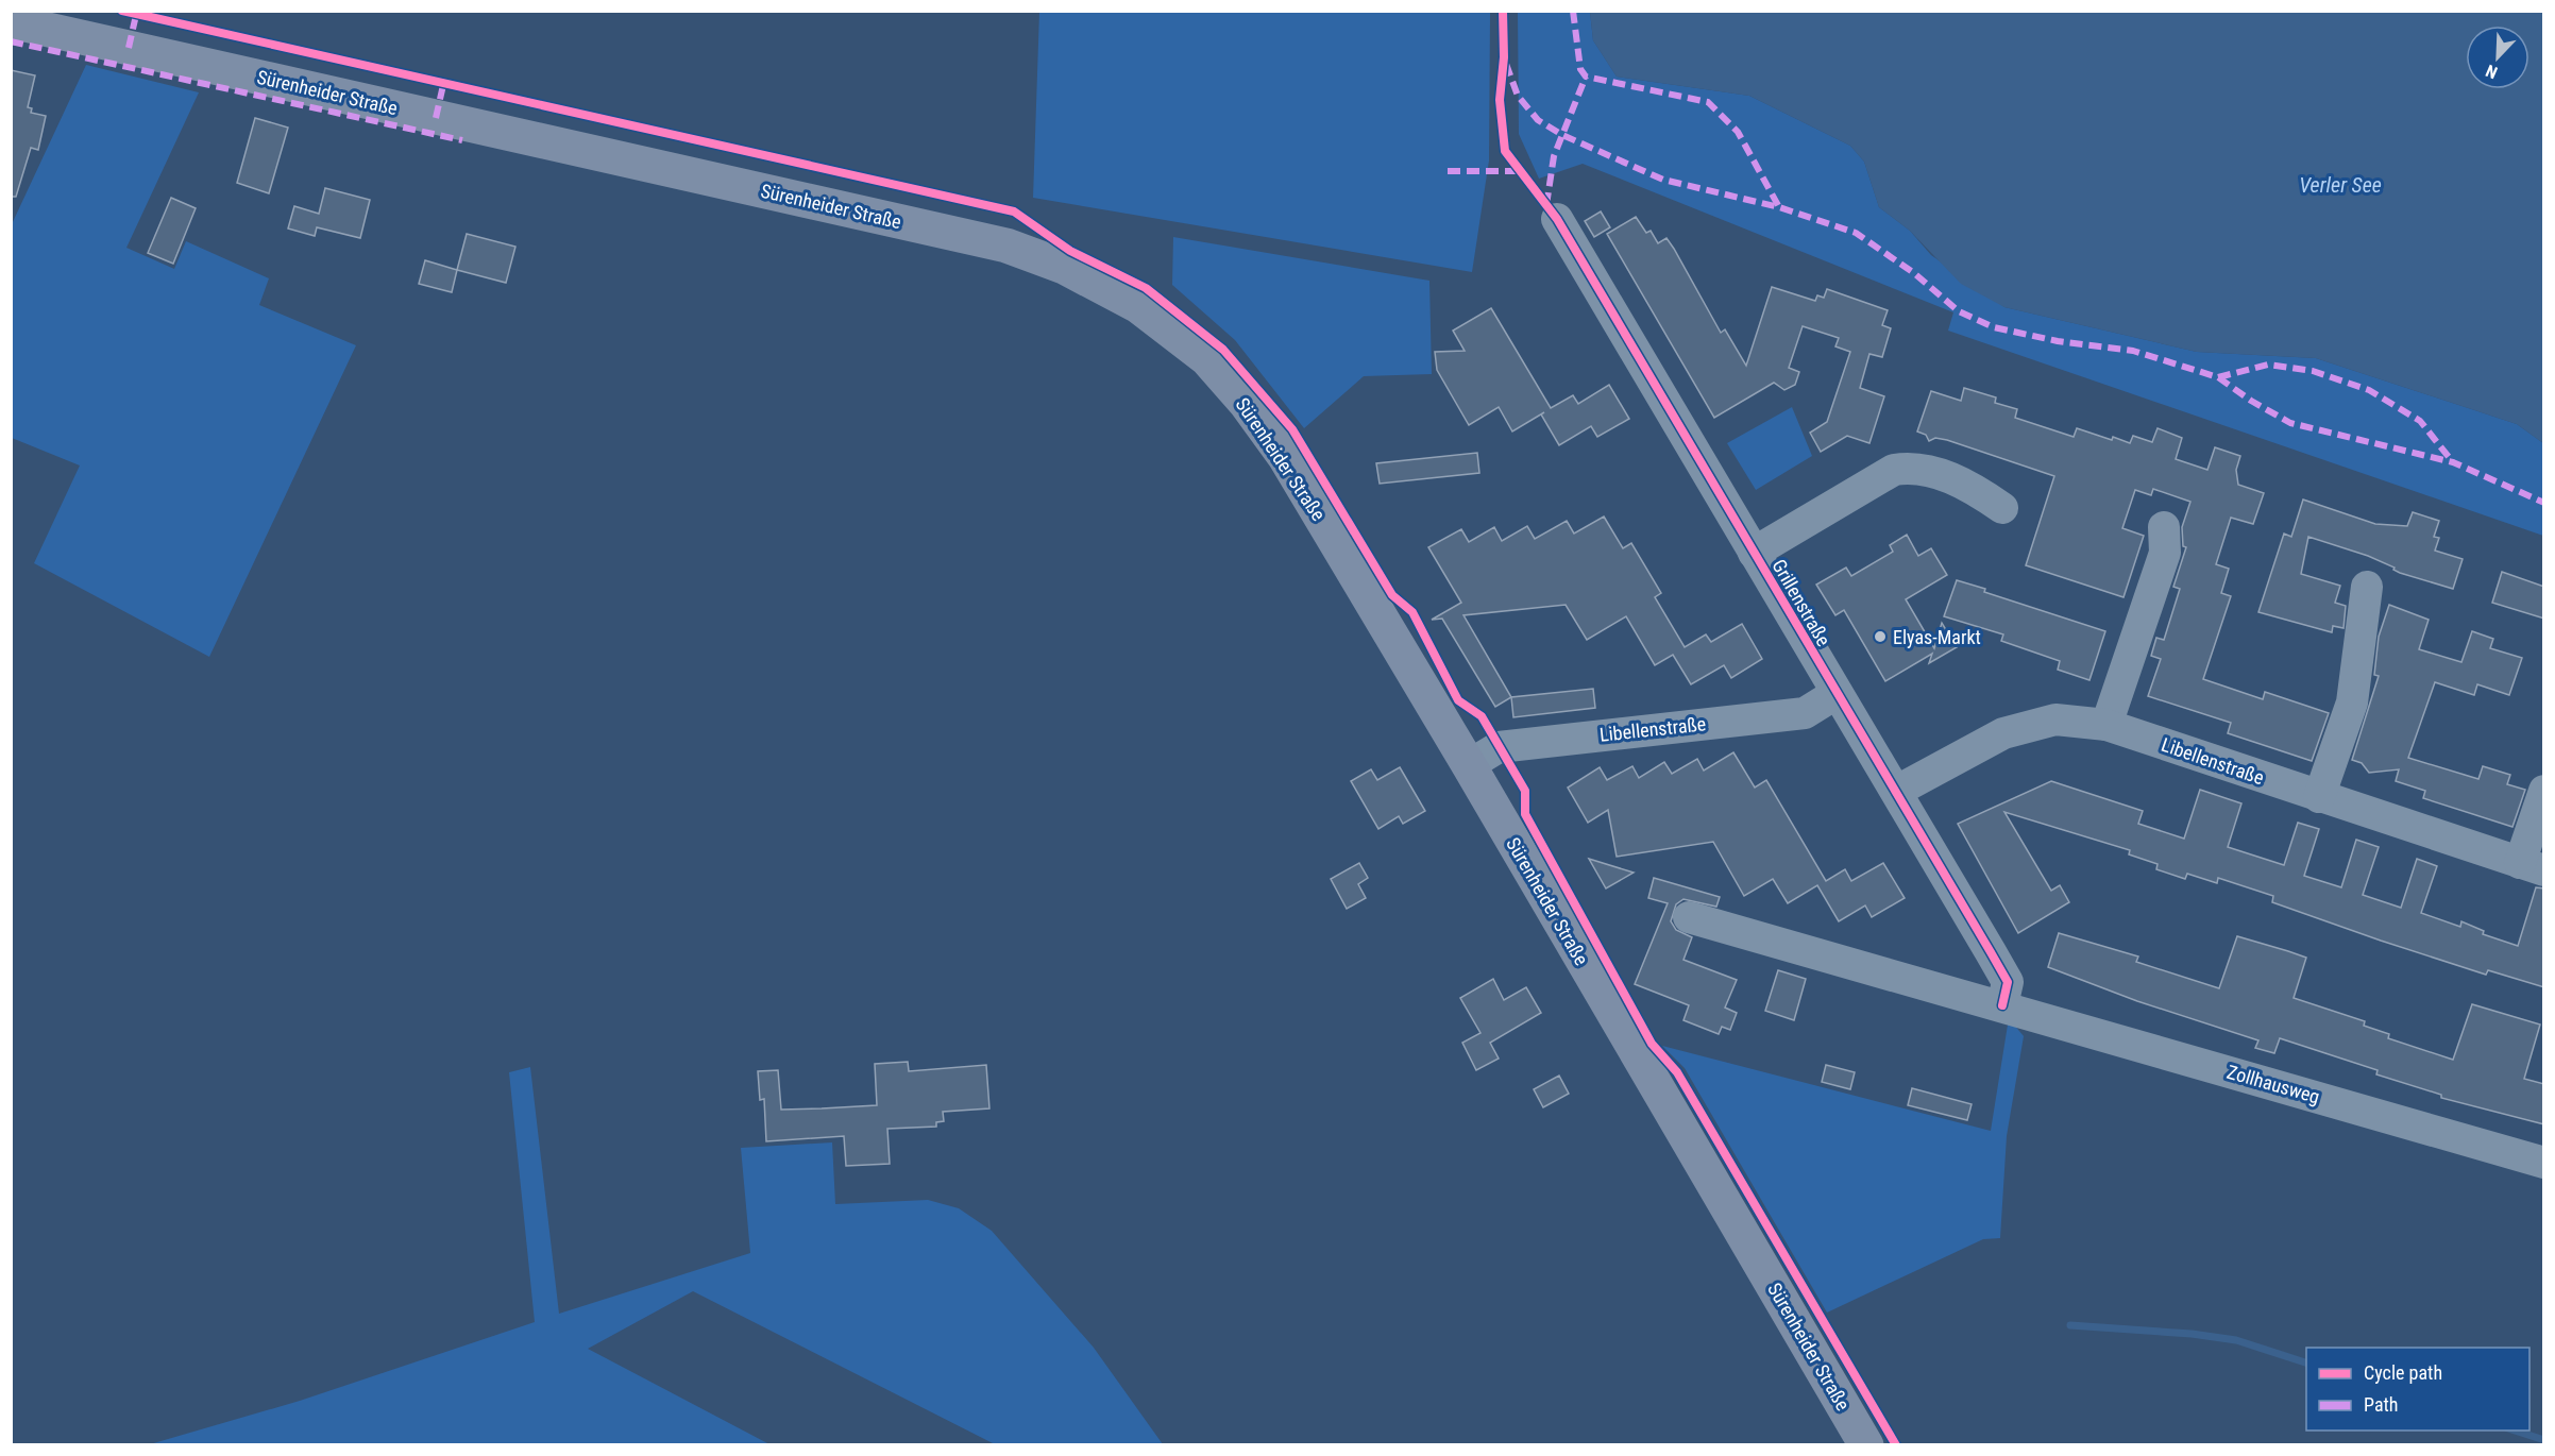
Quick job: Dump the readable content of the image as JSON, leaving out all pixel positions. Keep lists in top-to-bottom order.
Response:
{
  "streets": {
    "main road": ["Sürenheider Straße"],
    "street": ["Grillenstraße", "Libellenstraße", "Zollhausweg"]
  },
  "crossings": [
    ["Sürenheider Straße", "Libellenstraße"],
    ["Grillenstraße", "Libellenstraße"],
    ["Grillenstraße", "Zollhausweg"]
  ],
  "water": ["Verler See"],
  "places": ["Elyas-Markt"],
  "legend": ["Cycle path", "Path"],
  "north": "bottom left"
}
